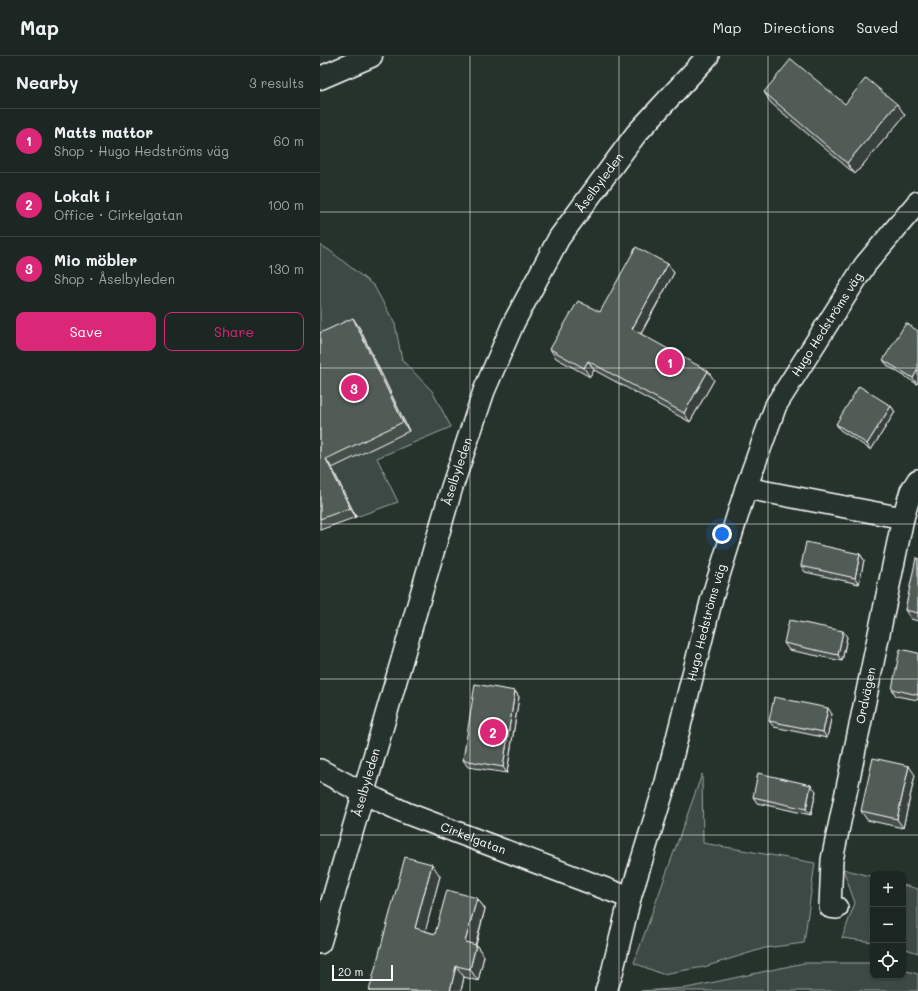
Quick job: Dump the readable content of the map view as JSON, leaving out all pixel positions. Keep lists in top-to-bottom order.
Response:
{
  "streets": {
    "street": [
      "Åselbyleden",
      "Hugo Hedströms väg",
      "Ordvägen",
      "Cirkelgatan"
    ]
  },
  "crossings": [
    ["Åselbyleden", "Cirkelgatan"],
    ["Hugo Hedströms väg", "Cirkelgatan"]
  ],
  "scale_bar": "20 m",
  "page": {
    "header": "Map",
    "nav": ["Map", "Directions", "Saved"],
    "heading": ["Nearby", "3 results"],
    "list": [
      {
        "mark": "1",
        "name": "Matts mattor",
        "note": "Shop · Hugo Hedströms väg",
        "value": "60 m"
      },
      {
        "mark": "2",
        "name": "Lokalt i",
        "note": "Office · Cirkelgatan",
        "value": "100 m"
      },
      {
        "mark": "3",
        "name": "Mio möbler",
        "note": "Shop · Åselbyleden",
        "value": "130 m"
      }
    ],
    "buttons": ["Save", "Share"],
    "pins": ["1", "3", "2"],
    "map_buttons": ["+", "−"],
    "scale": "20 m"
  }
}
